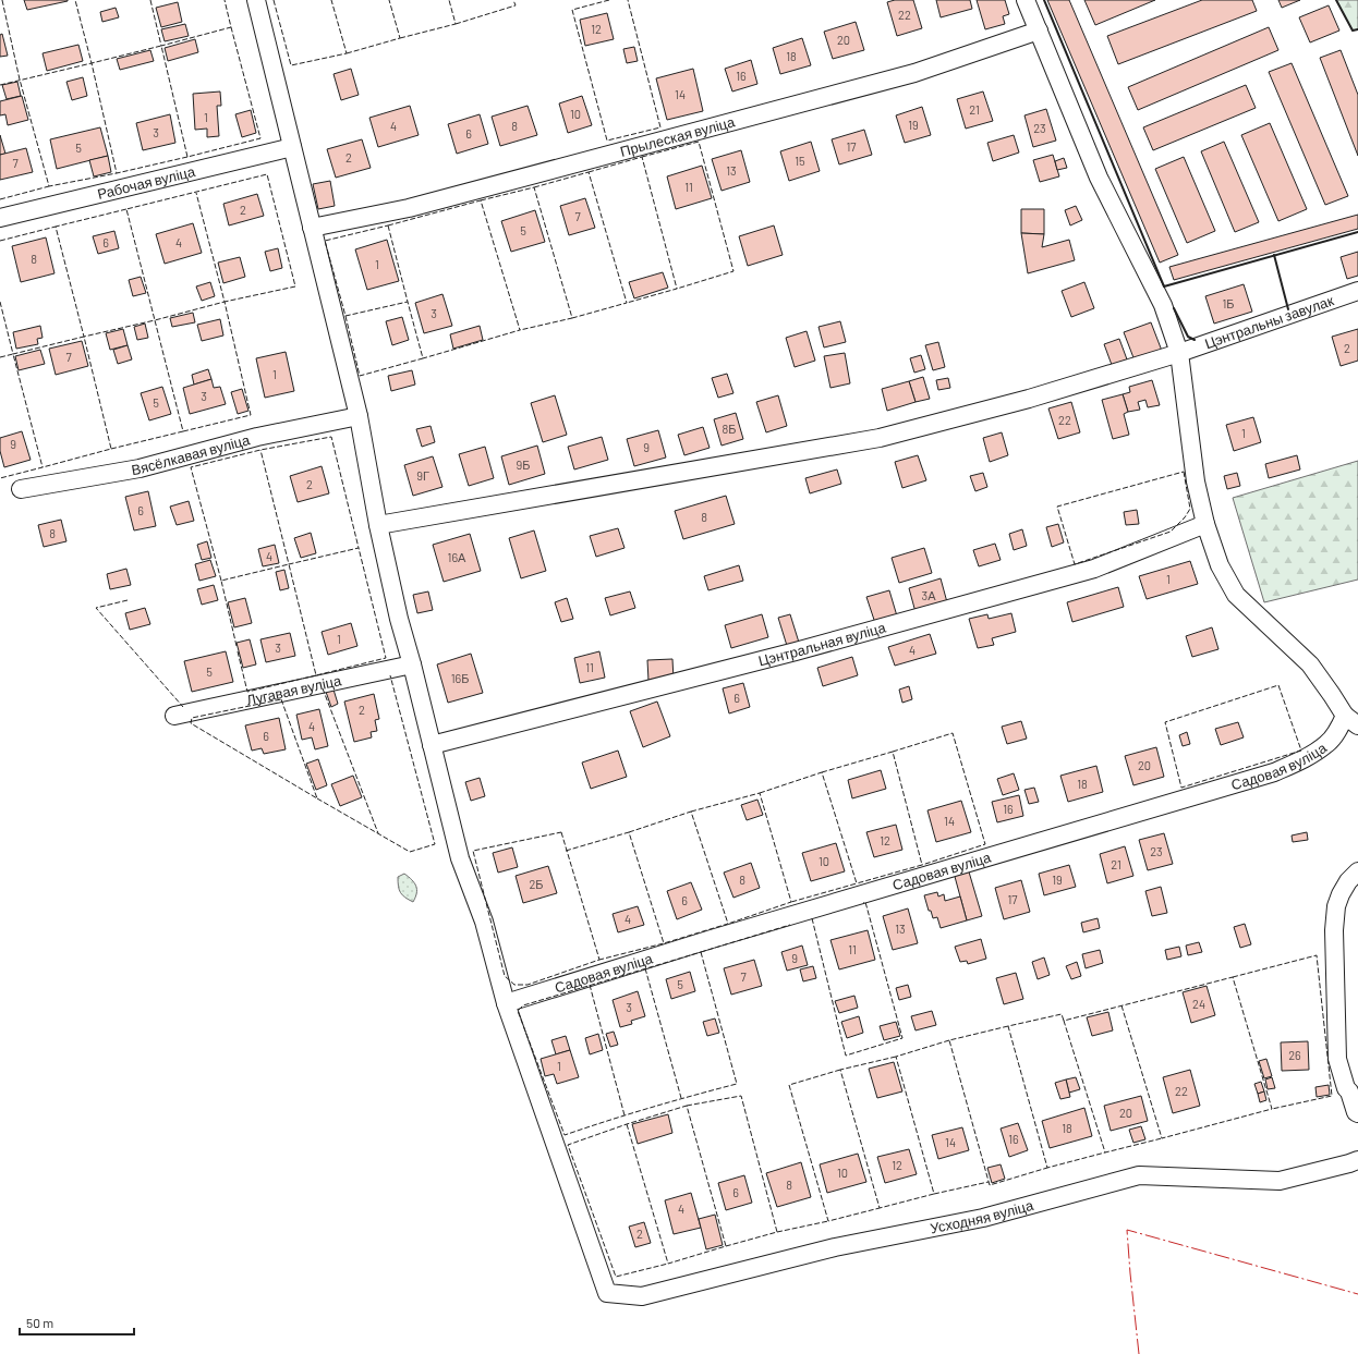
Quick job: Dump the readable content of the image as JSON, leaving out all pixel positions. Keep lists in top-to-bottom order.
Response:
{
  "streets": {
    "street": [
      "Прылеская вуліца",
      "Рабочая вуліца",
      "Цэнтральны завулак",
      "Вясёлкавая вуліца",
      "Цэнтральная вуліца",
      "Лугавая вуліца",
      "Садовая вуліца",
      "Усходняя вуліца"
    ]
  },
  "crossings": [
    ["Садовая вуліца", "Усходняя вуліца"]
  ],
  "house_numbers": [
    "22",
    "12",
    "20",
    "18",
    "16",
    "14",
    "21",
    "10",
    "1",
    "19",
    "4",
    "8",
    "23",
    "3",
    "6",
    "17",
    "5",
    "2",
    "15",
    "7",
    "13",
    "11",
    "2",
    "7",
    "5",
    "6",
    "4",
    "8",
    "1",
    "1Б",
    "3",
    "2",
    "7",
    "1",
    "3",
    "5",
    "22",
    "8Б",
    "1",
    "9",
    "9",
    "9Б",
    "9Г",
    "2",
    "6",
    "8",
    "8",
    "4",
    "16А",
    "1",
    "3А",
    "1",
    "3",
    "4",
    "11",
    "5",
    "16Б",
    "6",
    "2",
    "4",
    "6",
    "20",
    "18",
    "16",
    "14",
    "12",
    "23",
    "10",
    "21",
    "8",
    "19",
    "2Б",
    "17",
    "6",
    "4",
    "13",
    "11",
    "9",
    "7",
    "5",
    "24",
    "3",
    "26",
    "1",
    "22",
    "20",
    "18",
    "16",
    "14",
    "12",
    "10",
    "8",
    "6",
    "4",
    "2"
  ],
  "scale_bar": "50 m"
}
